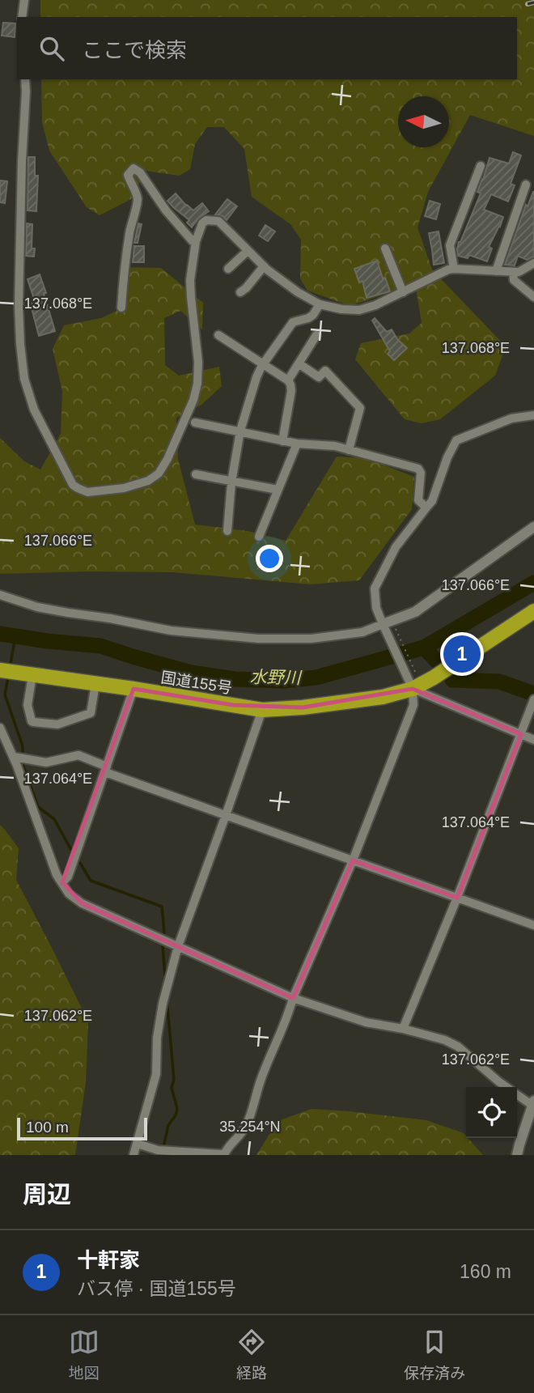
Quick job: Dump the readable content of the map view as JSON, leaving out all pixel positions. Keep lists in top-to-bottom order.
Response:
{
  "streets": {
    "highway": ["国道155号"]
  },
  "water": ["水野川"],
  "scale_bar": "100 m",
  "north": "left",
  "page": {
    "search": "ここで検索",
    "pins": "1",
    "scale": "100 m",
    "heading": "周辺",
    "list": [
      {
        "mark": "1",
        "name": "十軒家",
        "note": "バス停 · 国道155号",
        "value": "160 m"
      }
    ],
    "nav": ["地図", "経路", "保存済み"]
  },
  "coordinates": [
    "137.068°E",
    "137.066°E",
    "137.064°E",
    "137.062°E",
    "35.254°N"
  ]
}
